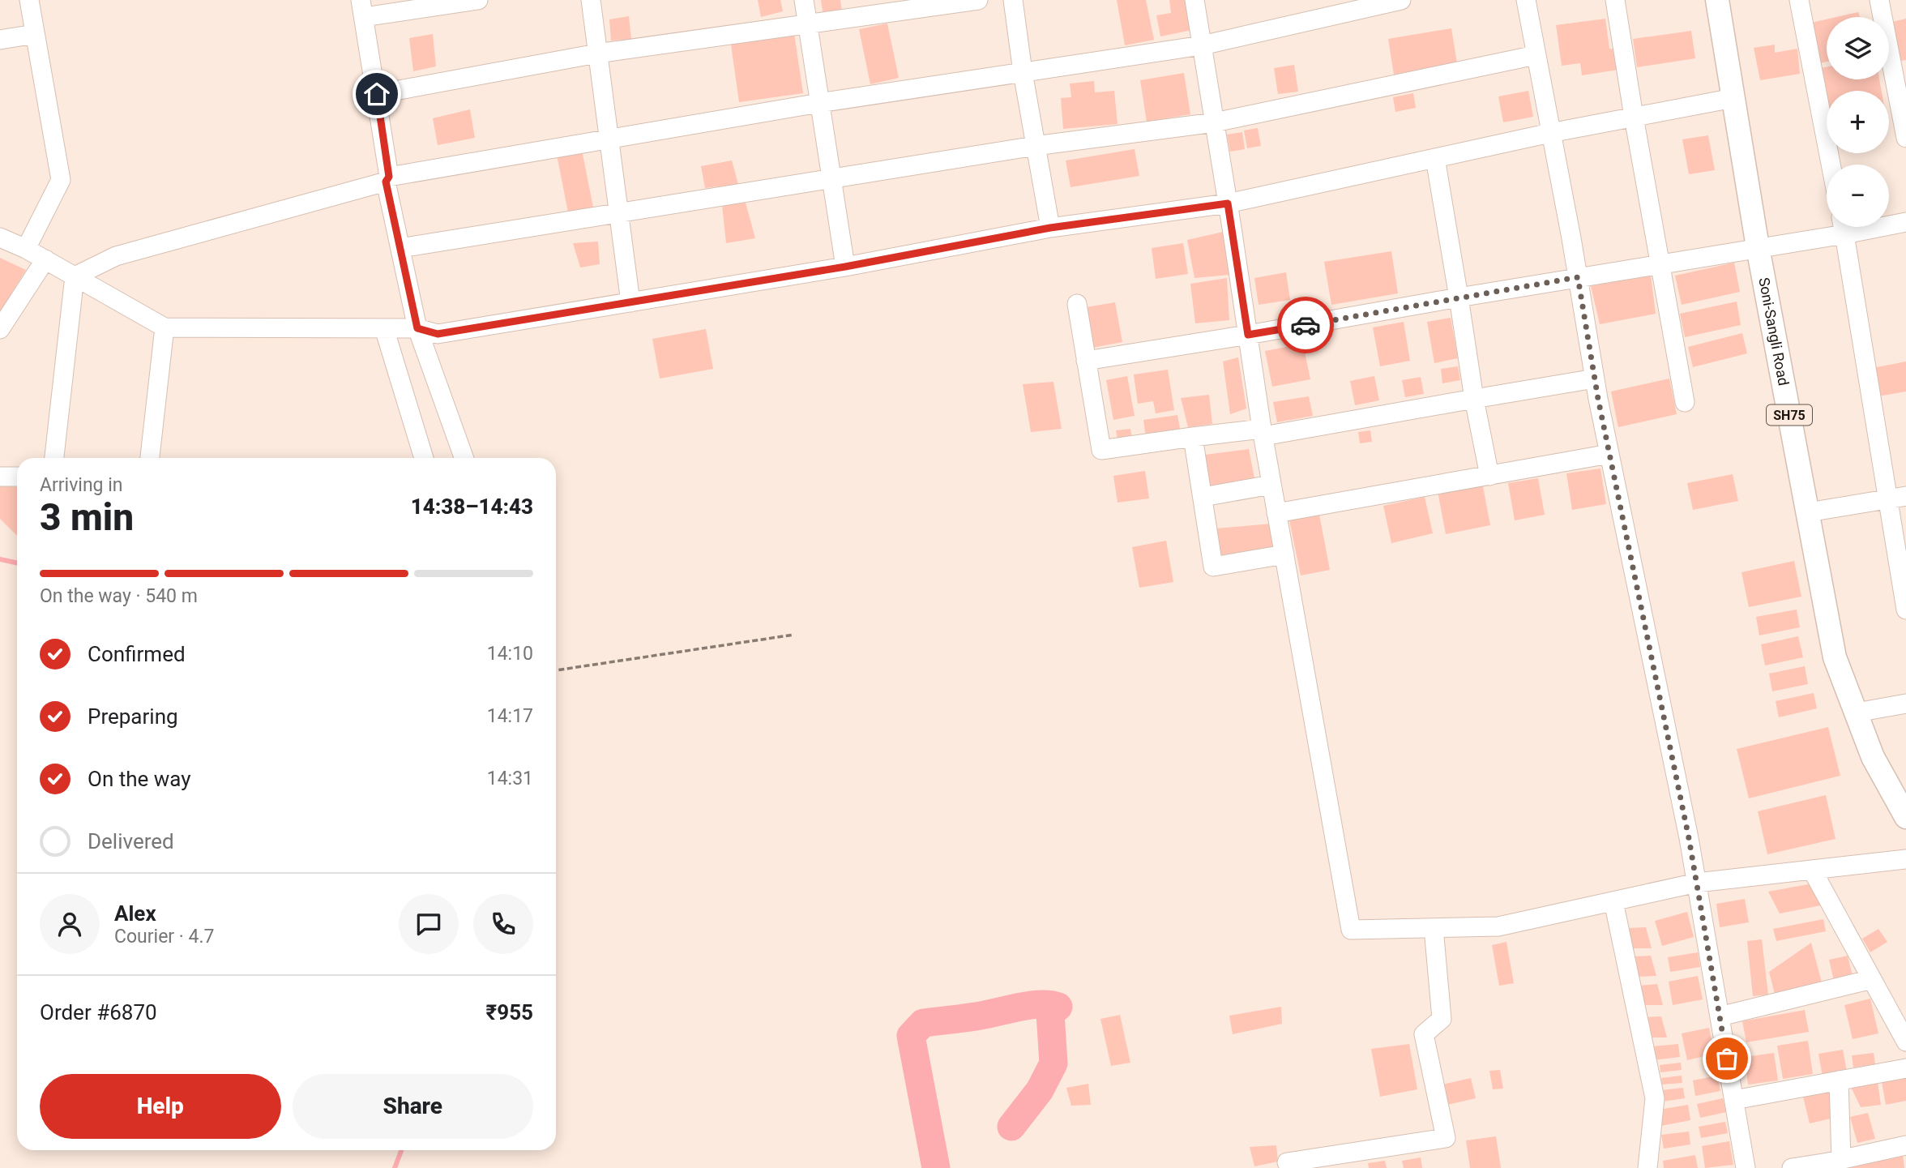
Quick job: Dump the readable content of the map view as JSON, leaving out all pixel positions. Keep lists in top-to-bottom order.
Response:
{
  "streets": {
    "main road": ["Soni-Sangli Road", "SH75"]
  },
  "page": {
    "map_buttons": ["+", "−"],
    "heading": ["3 min", "Arriving in", "14:38–14:43"],
    "panel": [
      "Alex",
      "Courier · 4.7",
      "Order #6870",
      "₹955"
    ],
    "bar": "On the way · 540 m",
    "list": [
      ["Confirmed", "14:10"],
      ["Preparing", "14:17"],
      ["On the way", "14:31"],
      "Delivered"
    ],
    "buttons": ["Help", "Share"]
  }
}
